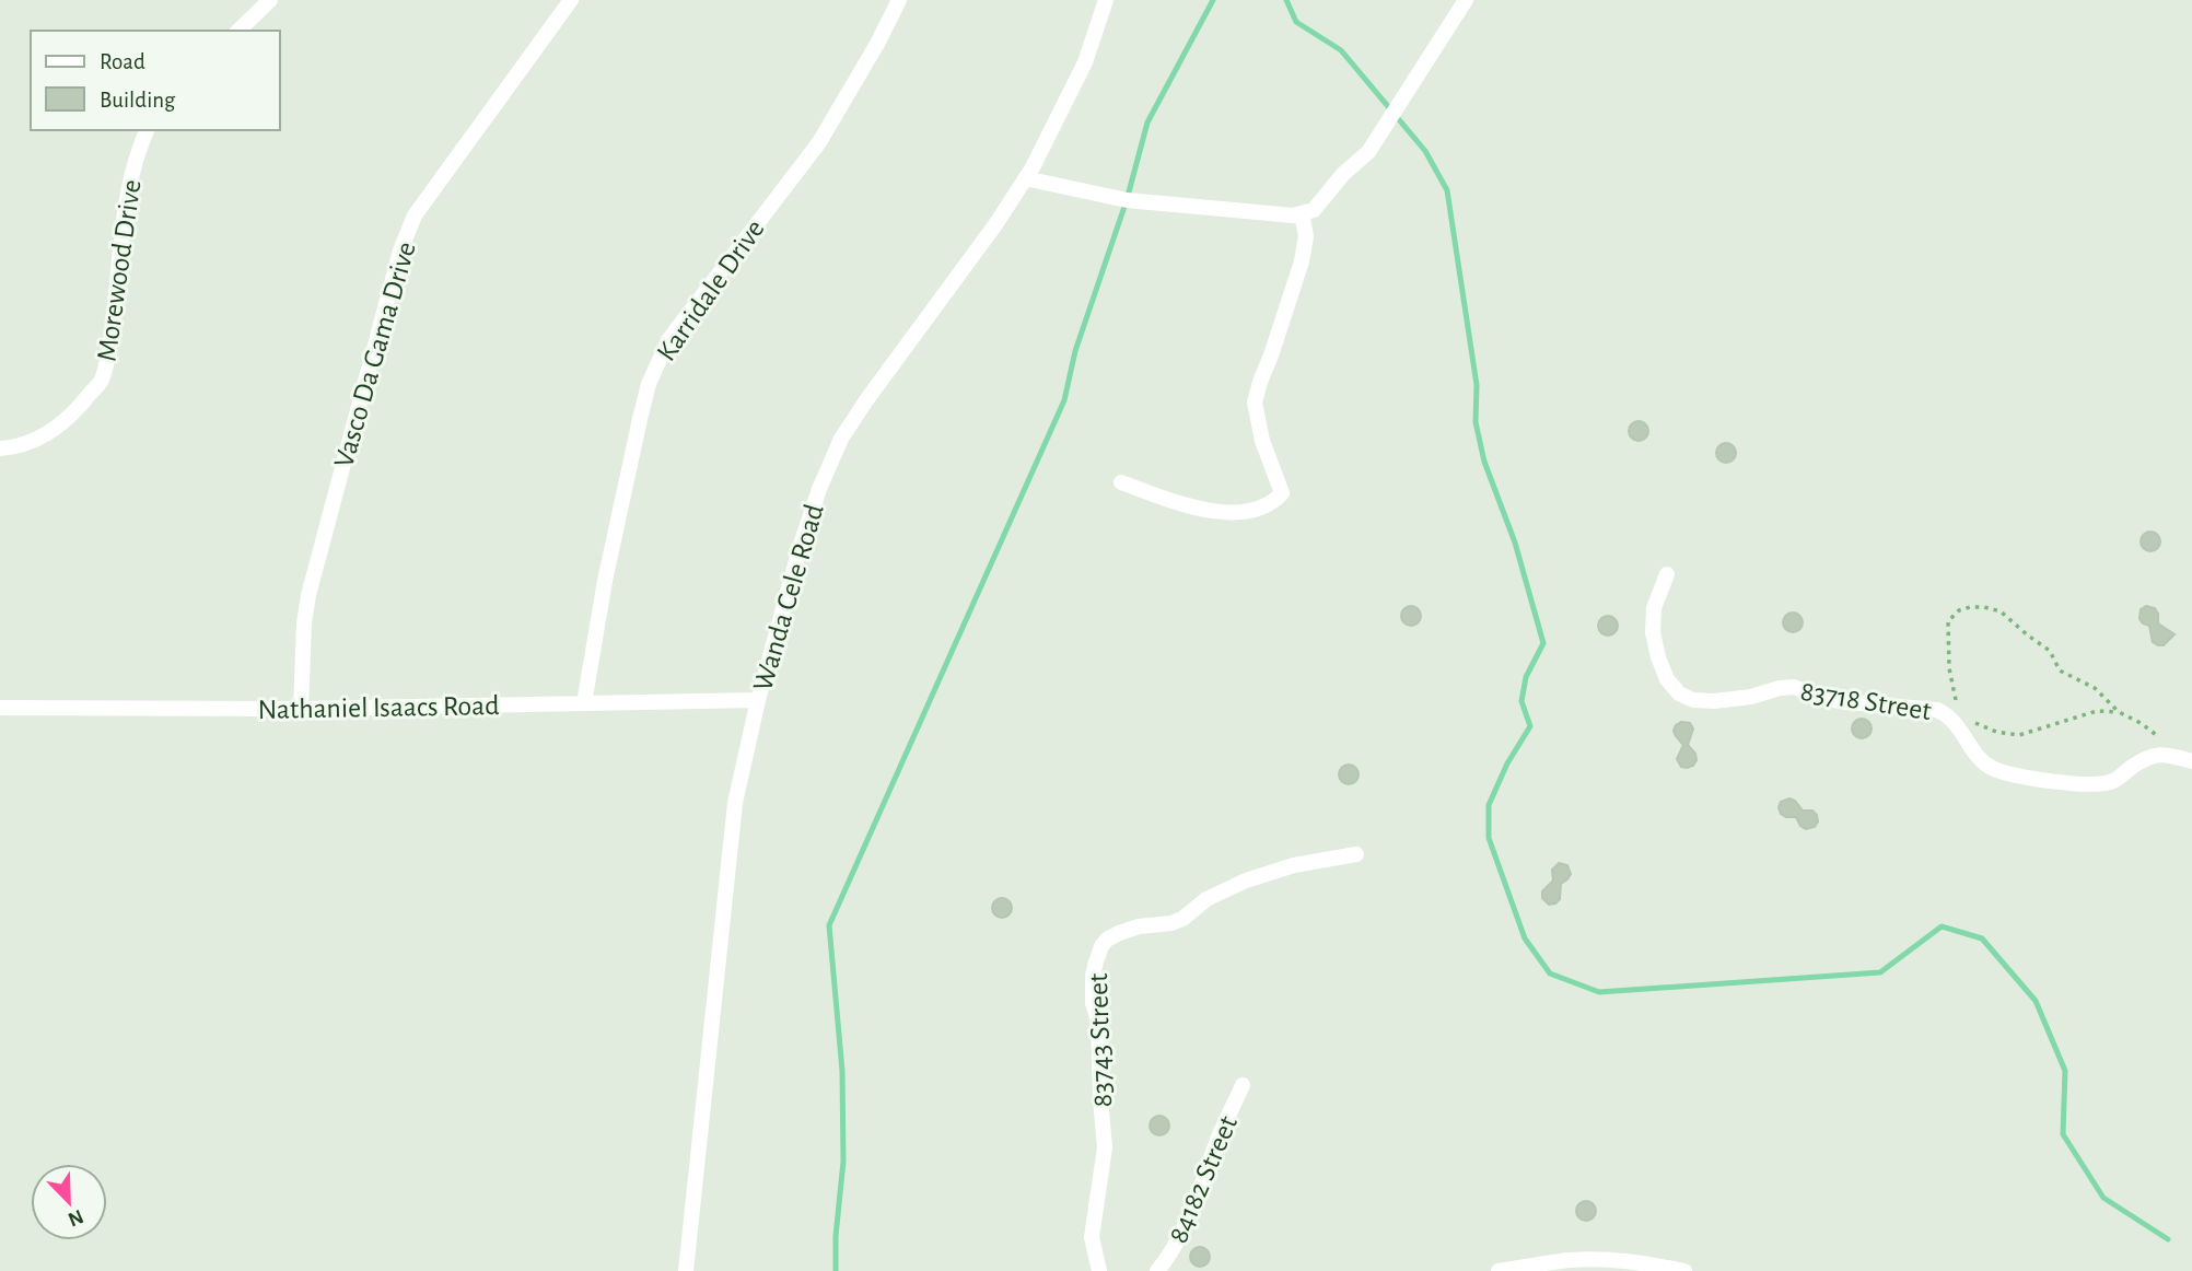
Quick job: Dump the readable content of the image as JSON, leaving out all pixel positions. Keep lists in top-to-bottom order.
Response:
{
  "streets": {
    "street": [
      "Morewood Drive",
      "Karridale Drive",
      "Vasco Da Gama Drive",
      "Wanda Cele Road",
      "83718 Street",
      "Nathaniel Isaacs Road",
      "83743 Street",
      "84182 Street"
    ]
  },
  "crossings": [
    ["Karridale Drive", "Nathaniel Isaacs Road"],
    ["Vasco Da Gama Drive", "Nathaniel Isaacs Road"],
    ["Wanda Cele Road", "Nathaniel Isaacs Road"]
  ],
  "legend": ["Road", "Building"],
  "north": "bottom right"
}
